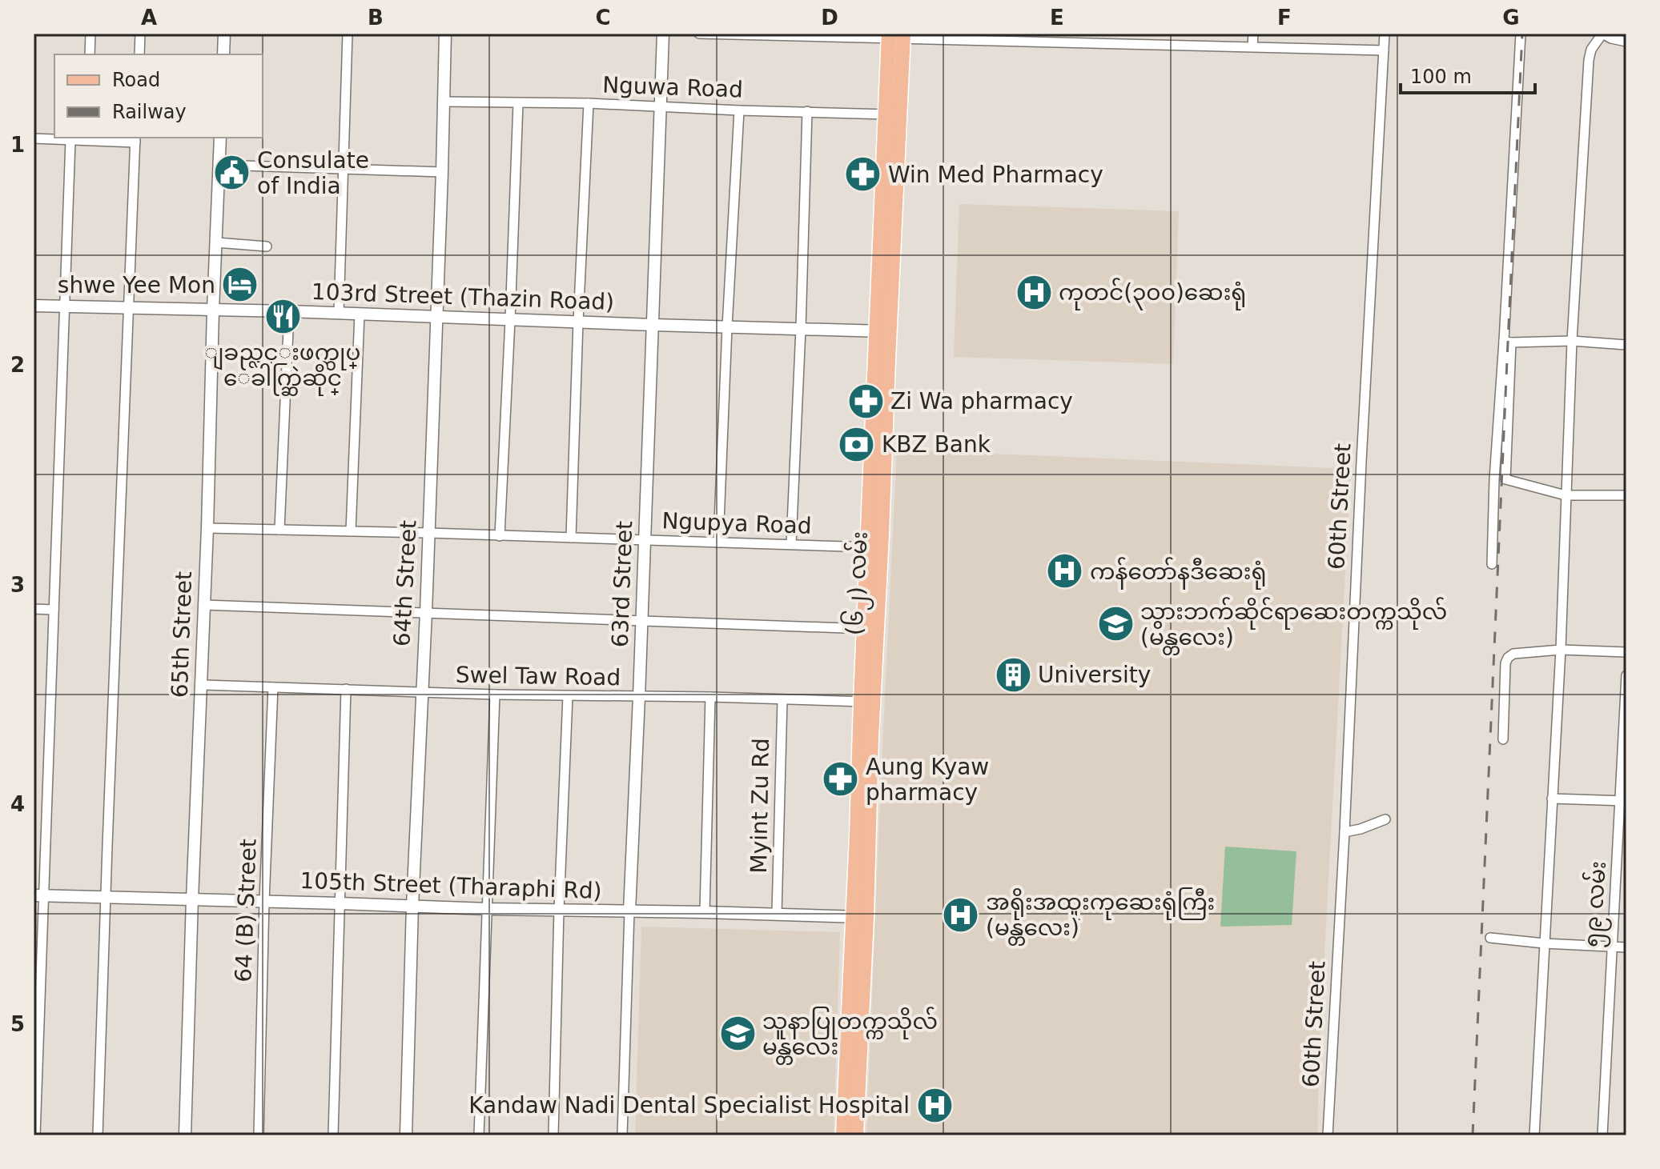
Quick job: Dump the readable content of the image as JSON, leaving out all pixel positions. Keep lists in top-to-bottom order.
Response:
{
  "streets": {
    "main road": ["(၆၂) လမ်း"],
    "street": [
      "Nguwa Road",
      "103rd Street (Thazin Road)",
      "60th Street",
      "Ngupya Road",
      "64th Street",
      "63rd Street",
      "65th Street",
      "Swel Taw Road",
      "Myint Zu Rd",
      "105th Street (Tharaphi Rd)",
      "၅၉ လမ်း",
      "64 (B) Street"
    ]
  },
  "crossings": [
    ["Nguwa Road", "64th Street"],
    ["Nguwa Road", "(၆၂) လမ်း"],
    ["Nguwa Road", "63rd Street"],
    ["103rd Street (Thazin Road)", "64th Street"],
    ["103rd Street (Thazin Road)", "(၆၂) လမ်း"],
    ["103rd Street (Thazin Road)", "63rd Street"],
    ["103rd Street (Thazin Road)", "65th Street"],
    ["Ngupya Road", "64th Street"],
    ["Ngupya Road", "(၆၂) လမ်း"],
    ["Ngupya Road", "63rd Street"],
    ["Ngupya Road", "65th Street"],
    ["64th Street", "Swel Taw Road"],
    ["64th Street", "105th Street (Tharaphi Rd)"],
    ["(၆၂) လမ်း", "Swel Taw Road"],
    ["(၆၂) လမ်း", "105th Street (Tharaphi Rd)"],
    ["63rd Street", "Swel Taw Road"],
    ["63rd Street", "105th Street (Tharaphi Rd)"],
    ["65th Street", "Swel Taw Road"],
    ["65th Street", "105th Street (Tharaphi Rd)"],
    ["Swel Taw Road", "Myint Zu Rd"],
    ["Swel Taw Road", "64 (B) Street"],
    ["Myint Zu Rd", "105th Street (Tharaphi Rd)"],
    ["105th Street (Tharaphi Rd)", "64 (B) Street"]
  ],
  "places": {
    "public building": ["Consulate of India"],
    "pharmacy": ["Win Med Pharmacy", "Zi Wa pharmacy", "Aung Kyaw pharmacy"],
    "hotel": ["shwe Yee Mon"],
    "hospital": [
      "ကုတင်(၃၀၀)ဆေးရုံ",
      "ကန်တော်နဒီဆေးရုံ",
      "အရိုးအထူးကုဆေးရုံကြီး (မန္တလေး)",
      "Kandaw Nadi Dental Specialist Hospital"
    ],
    "restaurant": ["ျခည္လင္းဖက္ထုပ္ ေခါက္ဆြဲဆိုင္"],
    "bank": ["KBZ Bank"],
    "school or university": ["သွားဘက်ဆိုင်ရာဆေးတက္ကသိုလ် (မန္တလေး)", "သူနာပြုတက္ကသိုလ် မန္တလေး"],
    "building": ["University"]
  },
  "legend": ["Road", "Railway"],
  "scale_bar": "100 m",
  "grid": {
    "columns": [
      "A",
      "B",
      "C",
      "D",
      "E",
      "F",
      "G"
    ],
    "rows": [
      "1",
      "2",
      "3",
      "4",
      "5"
    ]
  }
}
